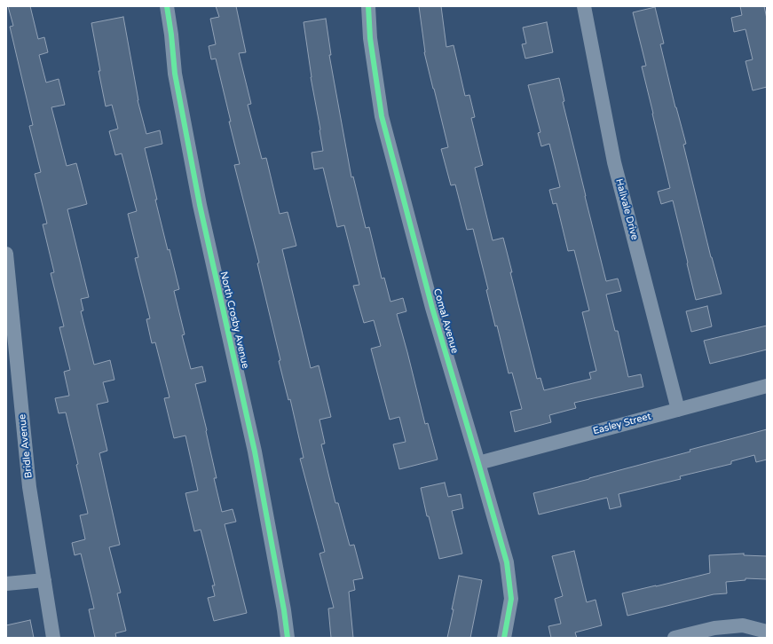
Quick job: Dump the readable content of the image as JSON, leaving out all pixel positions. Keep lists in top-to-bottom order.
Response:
{
  "streets": {
    "street": [
      "Hallvale Drive",
      "North Crosby Avenue",
      "Comal Avenue",
      "Easley Street",
      "Bridle Avenue"
    ]
  },
  "crossings": [
    ["Hallvale Drive", "Easley Street"],
    ["Comal Avenue", "Easley Street"]
  ]
}
